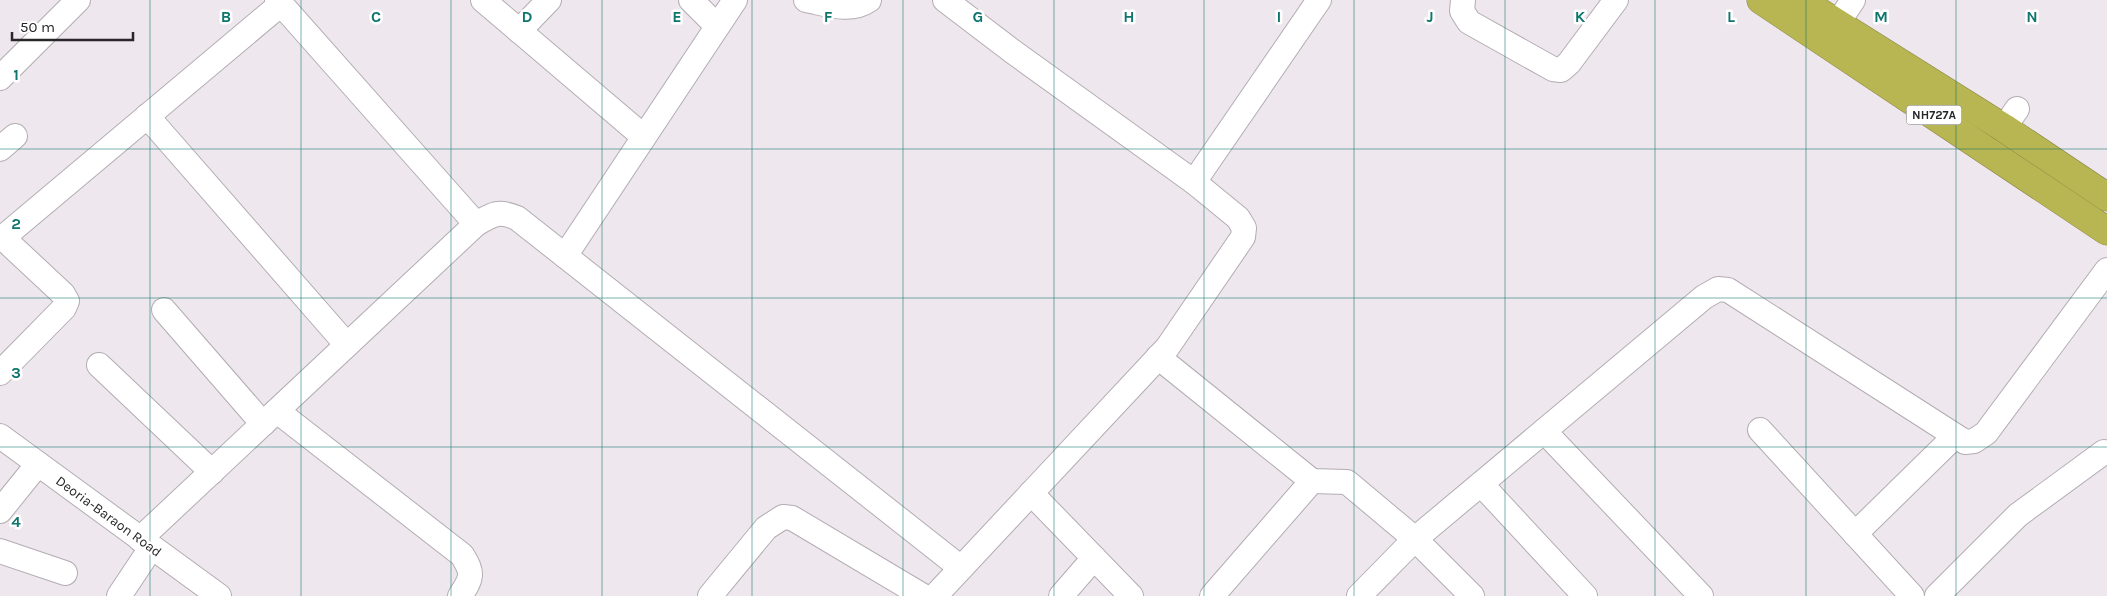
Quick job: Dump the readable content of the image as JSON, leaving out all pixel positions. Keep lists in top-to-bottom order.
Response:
{
  "streets": {
    "highway": ["NH727A"],
    "street": ["Deoria-Baraon Road"]
  },
  "scale_bar": "50 m",
  "grid": {
    "columns": [
      "B",
      "C",
      "D",
      "E",
      "F",
      "G",
      "H",
      "I",
      "J",
      "K",
      "L",
      "M",
      "N"
    ],
    "rows": [
      "1",
      "2",
      "3",
      "4"
    ]
  }
}
